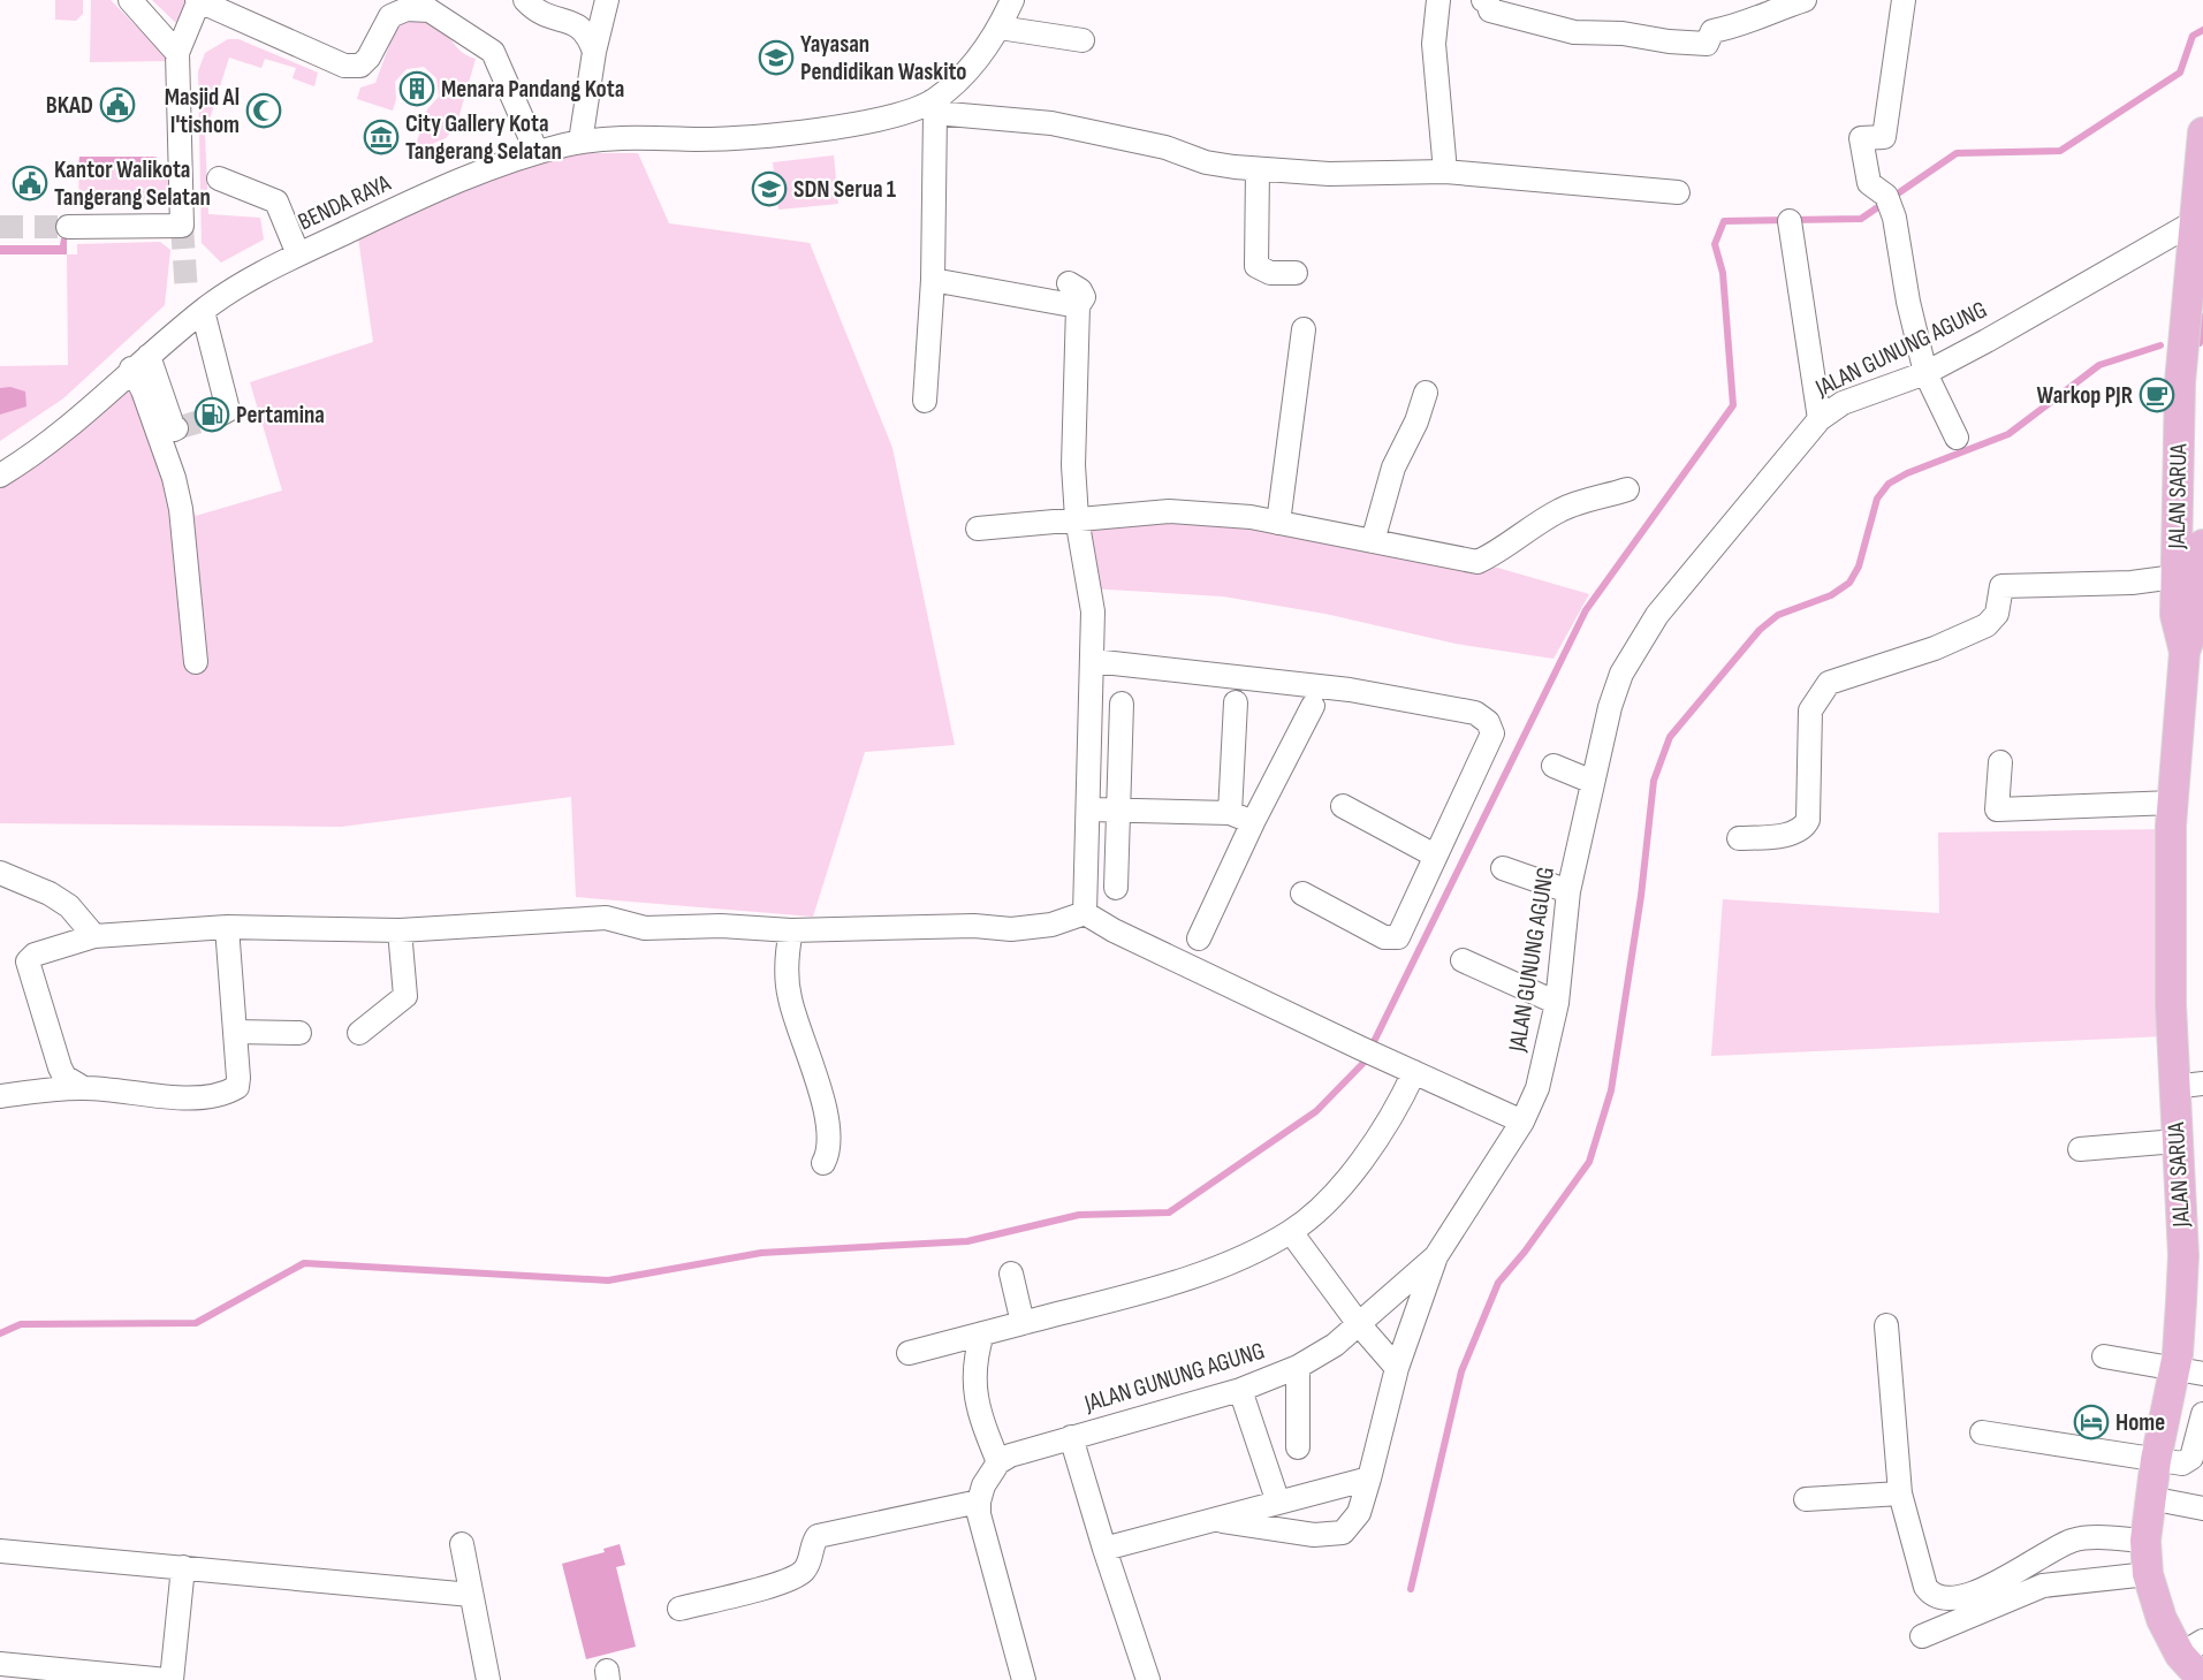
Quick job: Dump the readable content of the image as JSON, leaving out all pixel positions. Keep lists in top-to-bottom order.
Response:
{
  "streets": {
    "main road": ["JALAN SARUA"],
    "street": ["BENDA RAYA", "JALAN GUNUNG AGUNG"]
  },
  "crossings": [
    ["JALAN GUNUNG AGUNG", "JALAN SARUA"]
  ],
  "places": {
    "school or university": ["Yayasan Pendidikan Waskito", "SDN Serua 1"],
    "building": ["Menara Pandang Kota"],
    "public building": ["BKAD", "Kantor Walikota Tangerang Selatan"],
    "mosque": ["Masjid Al I'tishom"],
    "museum": ["City Gallery Kota Tangerang Selatan"],
    "cafe": ["Warkop PJR"],
    "fuel station": ["Pertamina"],
    "hotel": ["Home"]
  }
}
